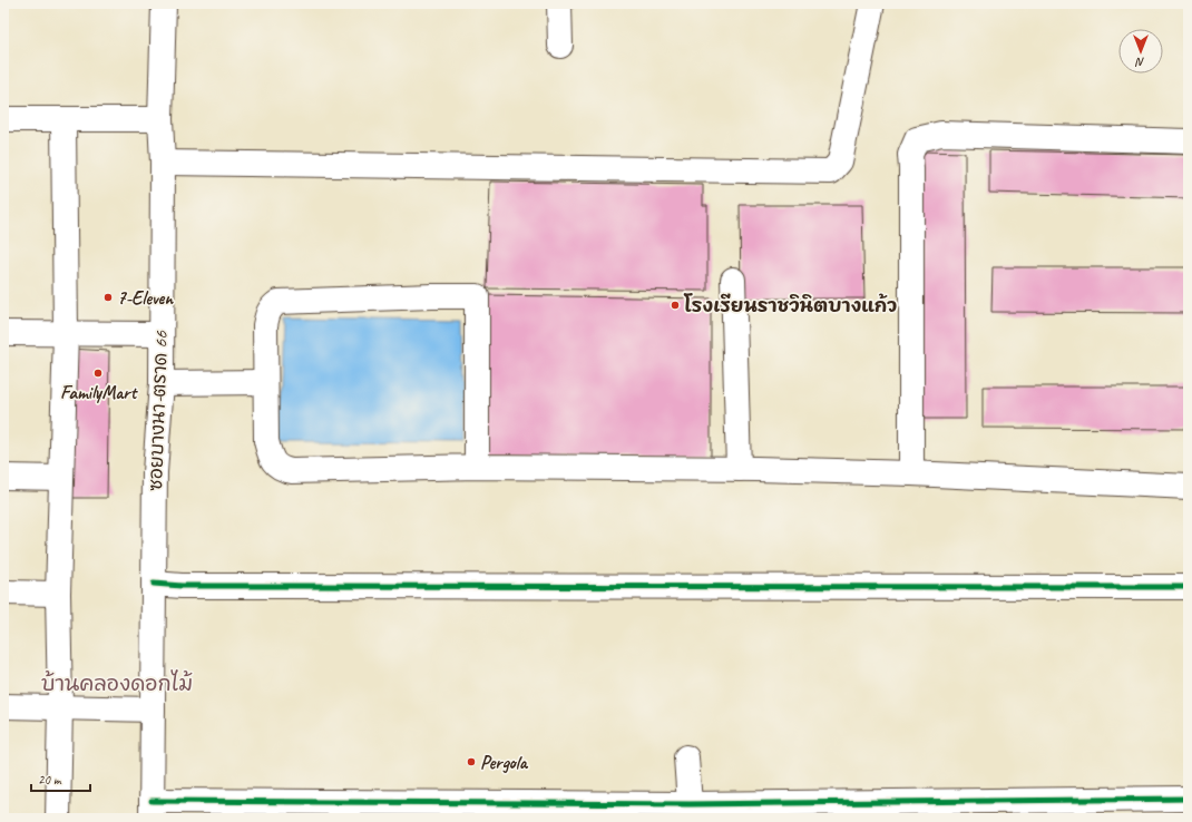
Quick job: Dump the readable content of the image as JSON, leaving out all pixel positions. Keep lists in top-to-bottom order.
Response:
{
  "streets": {
    "street": ["ซอยบางนา-ตราด 66"]
  },
  "districts": ["บ้านคลองดอกไม้"],
  "places": [
    "7-Eleven",
    "โรงเรียนราชวินิตบางแก้ว",
    "FamilyMart",
    "Pergola"
  ],
  "scale_bar": "20 m",
  "north": "bottom"
}
